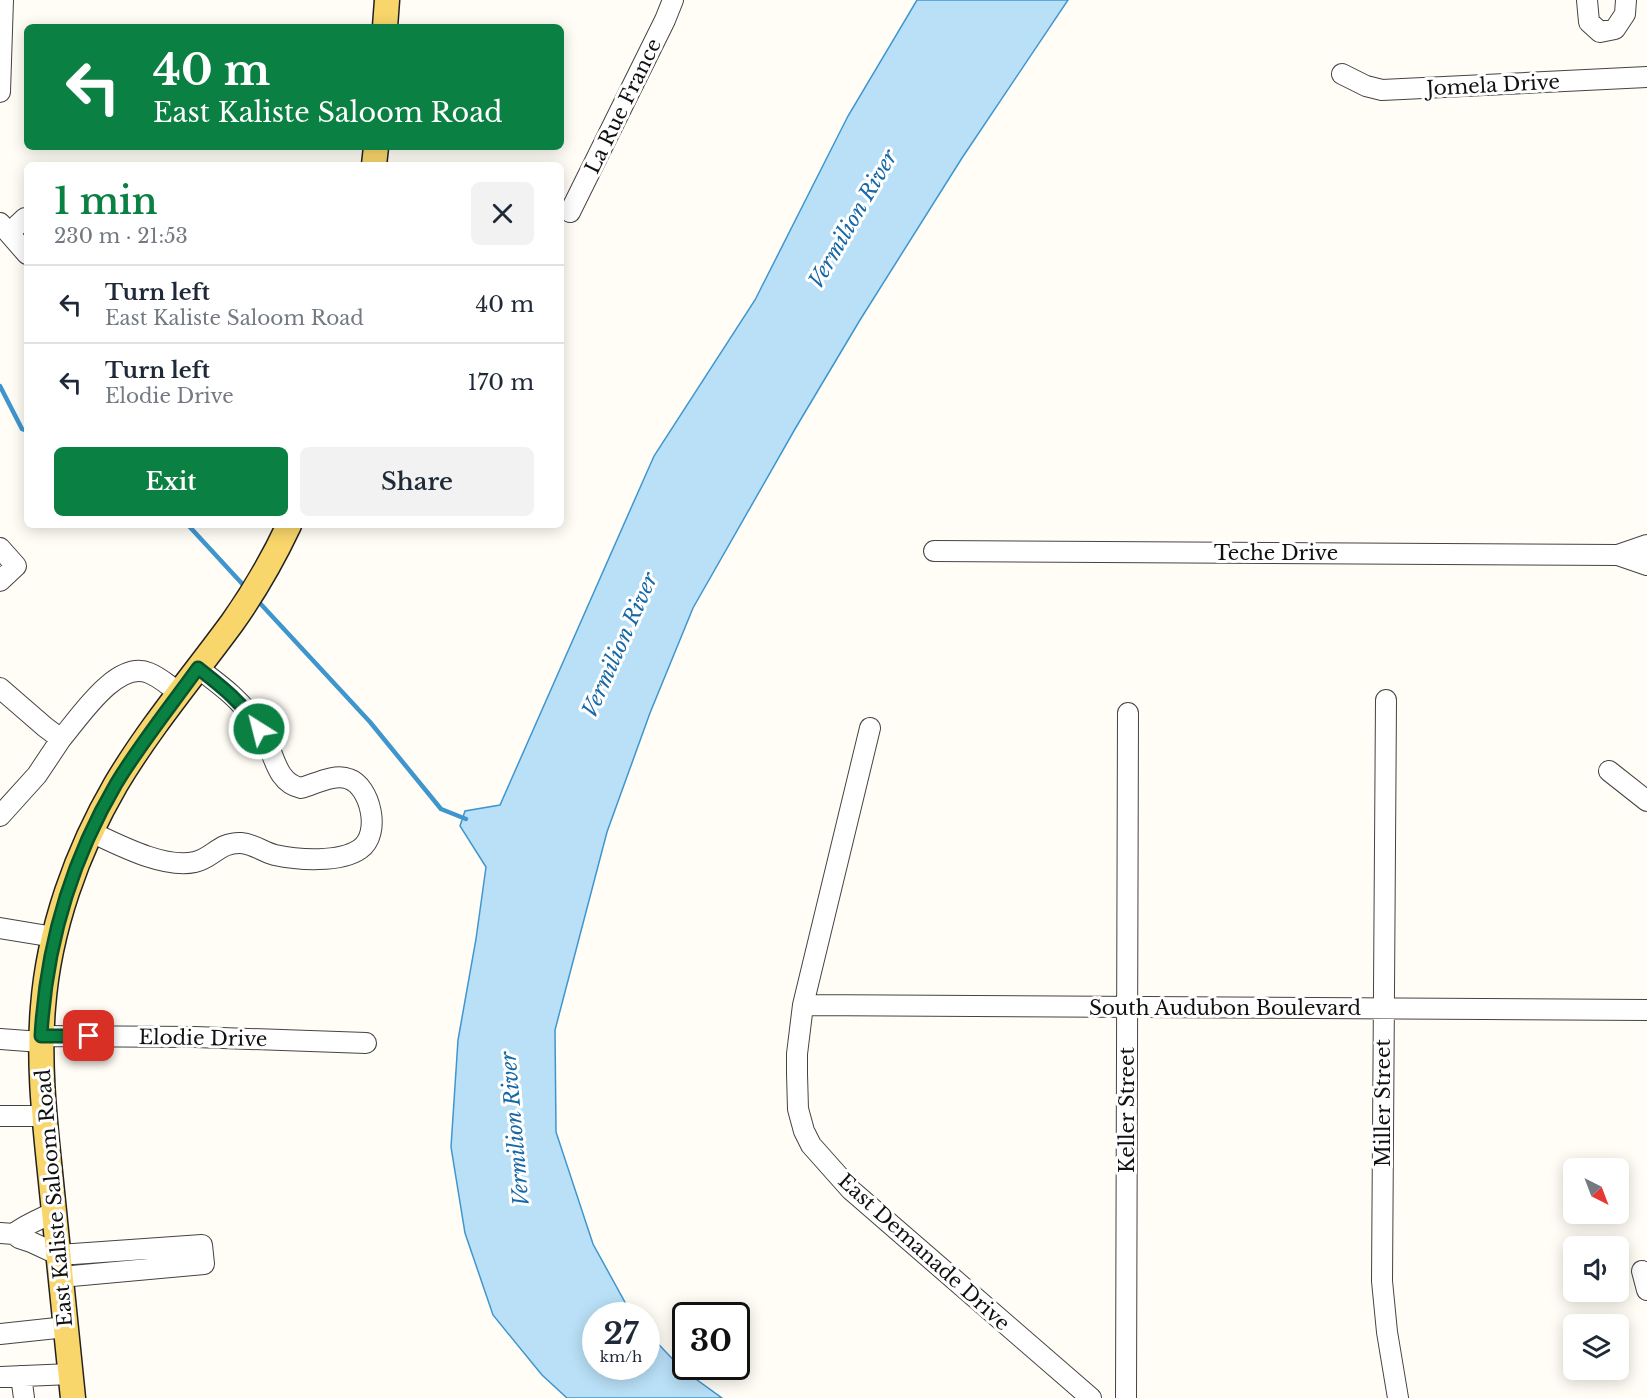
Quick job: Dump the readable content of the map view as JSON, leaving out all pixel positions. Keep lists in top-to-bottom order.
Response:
{
  "streets": {
    "main road": ["East Kaliste Saloom Road"],
    "street": [
      "Jomela Drive",
      "La Rue France",
      "Teche Drive",
      "South Audubon Boulevard",
      "Elodie Drive",
      "Miller Street",
      "Keller Street",
      "East Demanade Drive"
    ]
  },
  "crossings": [
    ["South Audubon Boulevard", "Miller Street"],
    ["South Audubon Boulevard", "Keller Street"],
    ["South Audubon Boulevard", "East Demanade Drive"],
    ["Elodie Drive", "East Kaliste Saloom Road"]
  ],
  "water": ["Vermilion River"],
  "north": "bottom right",
  "page": {
    "turn": ["40 m", "East Kaliste Saloom Road"],
    "heading": ["1 min", "230 m · 21:53"],
    "list": [
      {
        "name": "Turn left",
        "note": "East Kaliste Saloom Road",
        "value": "40 m"
      },
      {
        "name": "Turn left",
        "note": "Elodie Drive",
        "value": "170 m"
      }
    ],
    "buttons": ["Exit", "Share"],
    "speed": "27 km/h",
    "limit": "30"
  }
}
